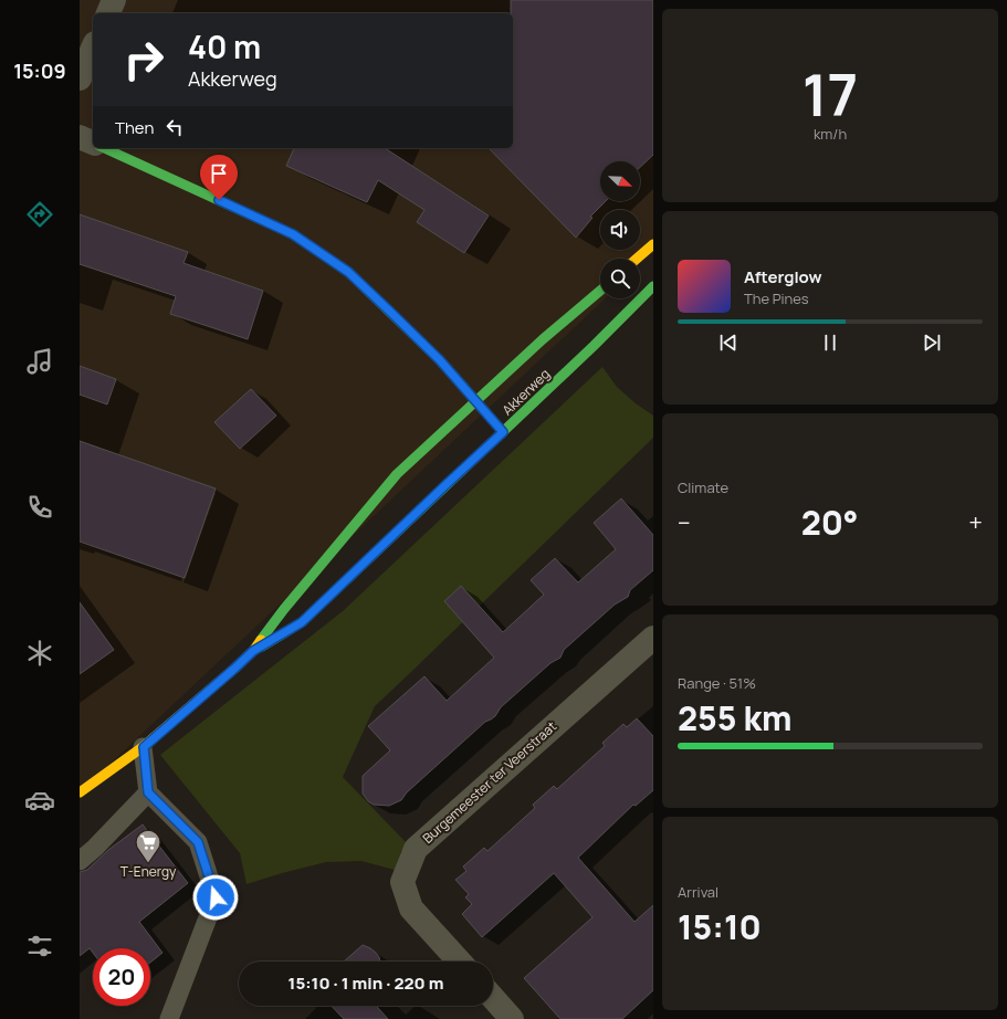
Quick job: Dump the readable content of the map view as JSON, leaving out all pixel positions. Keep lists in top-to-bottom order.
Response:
{
  "streets": {
    "main road": ["Akkerweg"],
    "street": ["Burgemeester ter Veerstraat"]
  },
  "places": {
    "supermarket": ["T-Energy"]
  },
  "north": "bottom right",
  "page": {
    "tabs": "15:09",
    "tile": [
      ["17", "km/h"],
      "Climate",
      ["Range · 51%", "255 km"],
      ["Arrival", "15:10"]
    ],
    "turn": ["40 m", "Akkerweg"],
    "then": "Then",
    "song": ["Afterglow", "The Pines"],
    "heat": ["−", "20°", "+"],
    "limit": "20",
    "trip": "15:10 · 1 min · 220 m"
  }
}
